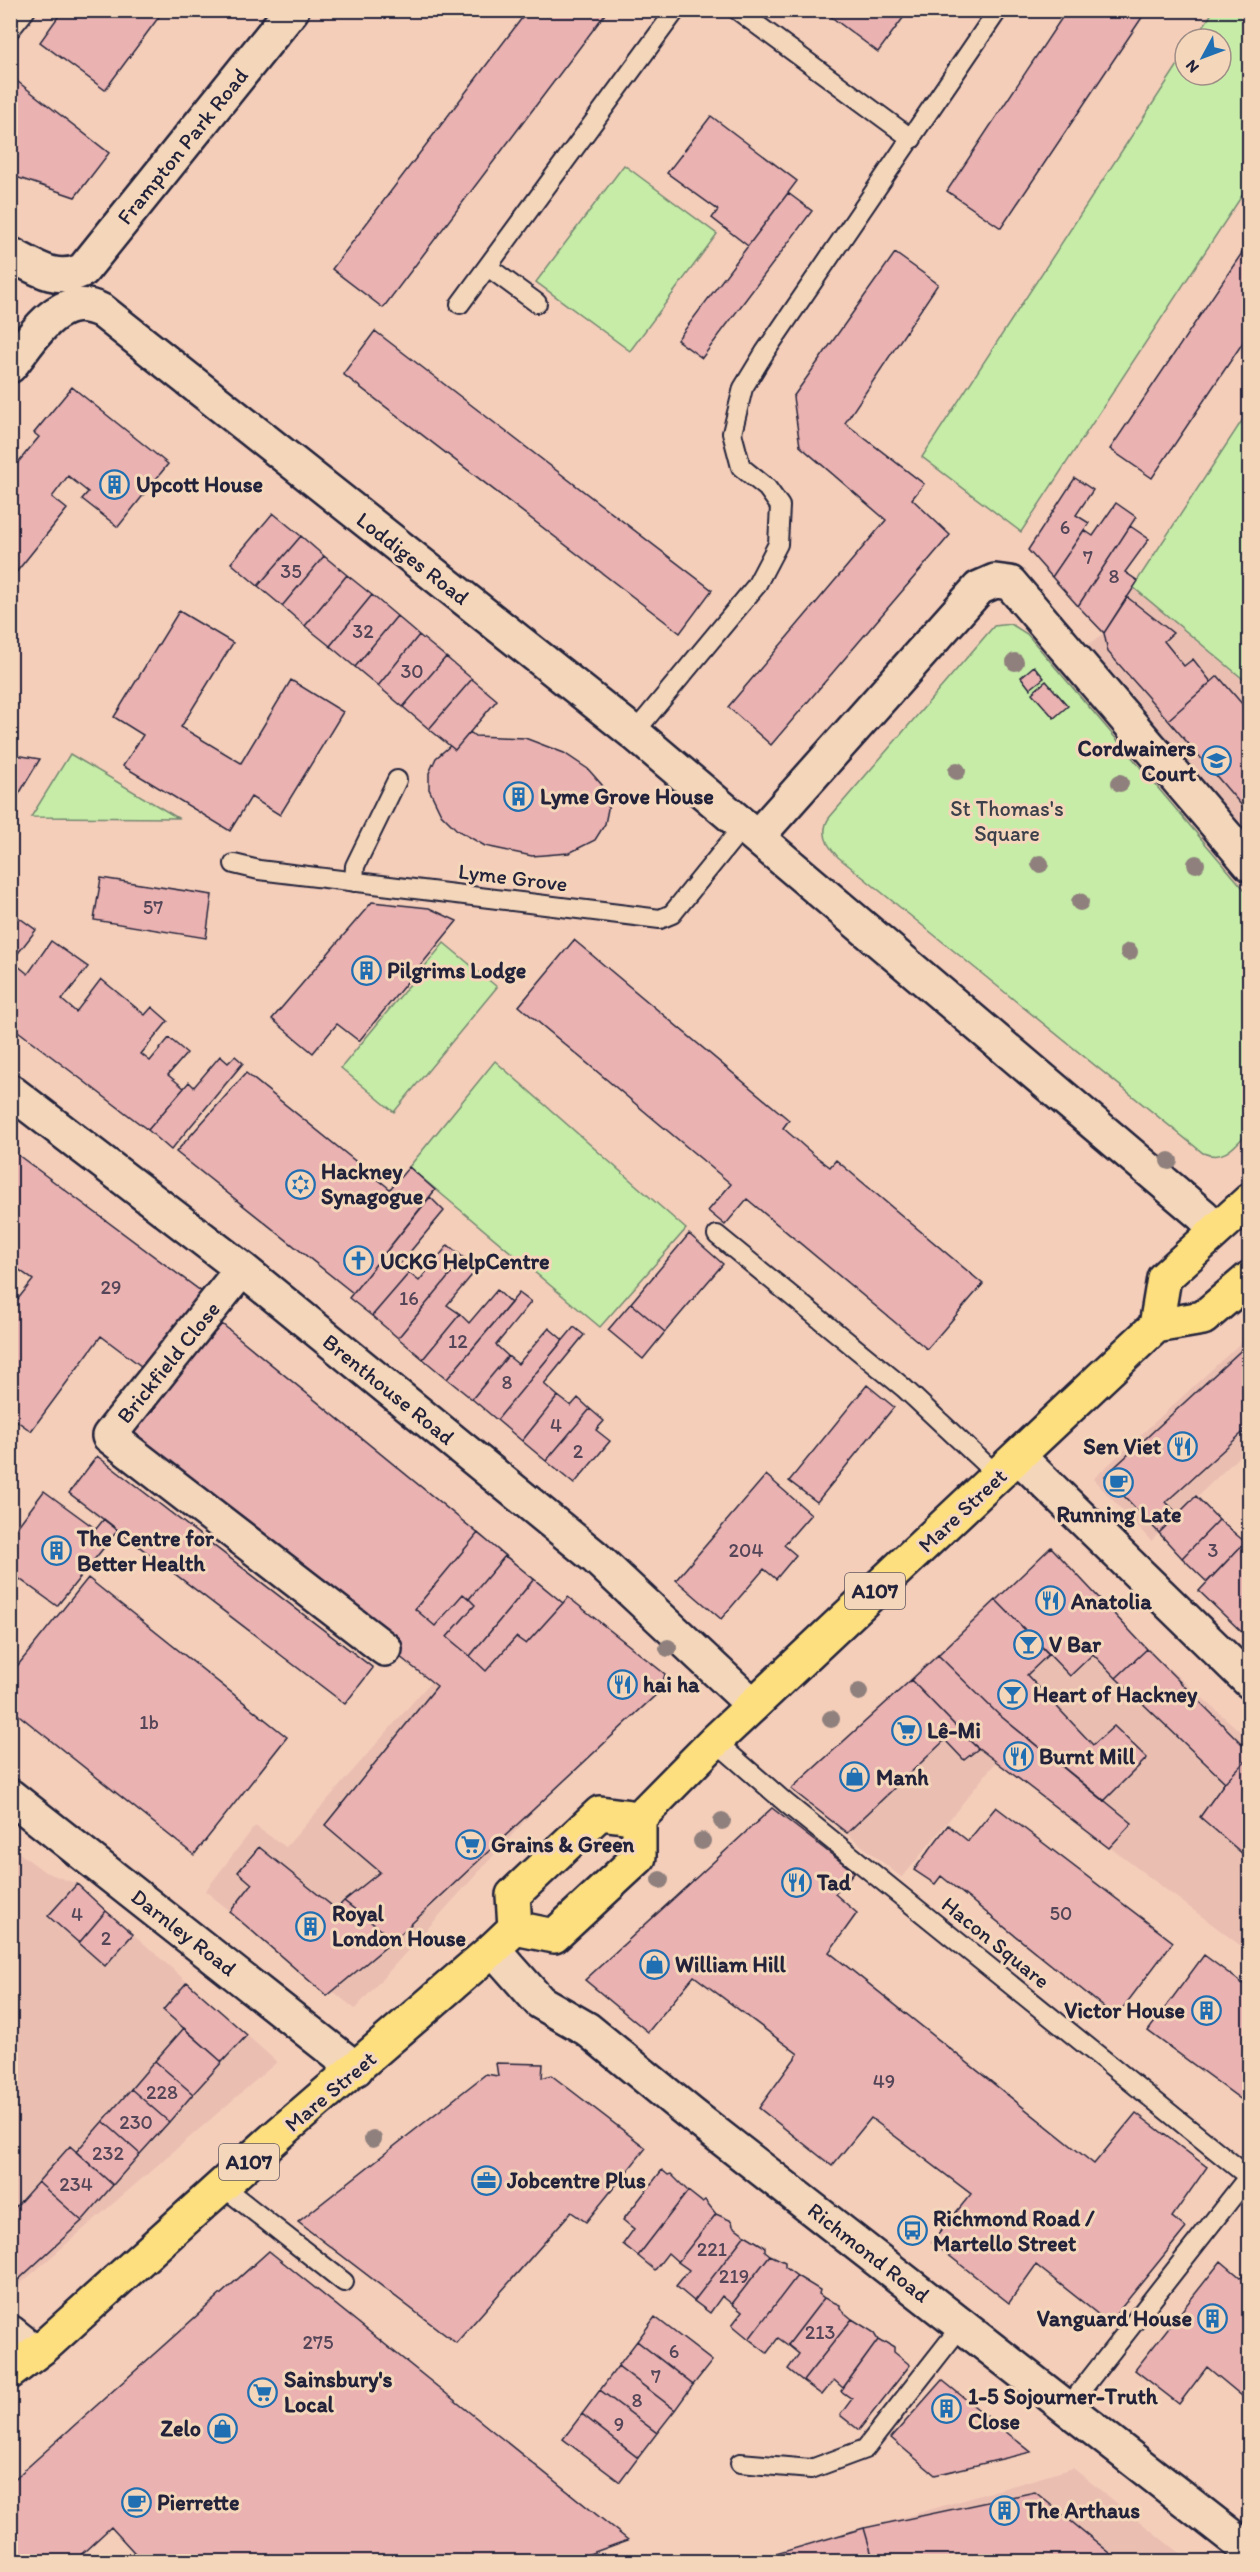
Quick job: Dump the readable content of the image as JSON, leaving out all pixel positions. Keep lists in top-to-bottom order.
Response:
{
  "streets": {
    "main road": ["Mare Street", "A107"],
    "street": [
      "Frampton Park Road",
      "Loddiges Road",
      "Brickfield Close",
      "Brenthouse Road",
      "Darnley Road",
      "Richmond Road"
    ],
    "lane": ["Lyme Grove", "Hacon Square"]
  },
  "crossings": [
    ["Frampton Park Road", "Loddiges Road"],
    ["Loddiges Road", "Lyme Grove"],
    ["Brickfield Close", "Brenthouse Road"],
    ["Brenthouse Road", "Mare Street"],
    ["Mare Street", "Darnley Road"],
    ["Mare Street", "Hacon Square"],
    ["Mare Street", "Richmond Road"],
    ["Hacon Square", "Richmond Road"]
  ],
  "parks": ["St Thomas's Square"],
  "places": {
    "building": [
      "Upcott House",
      "Lyme Grove House",
      "Pilgrims Lodge",
      "The Centre for Better Health",
      "Royal London House",
      "Victor House",
      "Vanguard House",
      "1-5 Sojourner-Truth Close",
      "The Arthaus"
    ],
    "school or university": ["Cordwainers Court"],
    "synagogue": ["Hackney Synagogue"],
    "church": ["UCKG HelpCentre"],
    "restaurant": [
      "Sen Viet",
      "Anatolia",
      "hai ha",
      "Burnt Mill",
      "Tad"
    ],
    "cafe": ["Running Late", "Pierrette"],
    "bar": ["V Bar", "Heart of Hackney"],
    "supermarket": ["Lê-Mi", "Grains & Green", "Sainsbury's Local"],
    "shop": ["Manh", "William Hill", "Zelo"],
    "office": ["Jobcentre Plus"],
    "bus stop": ["Richmond Road / Martello Street"]
  },
  "house_numbers": [
    "6",
    "7",
    "35",
    "8",
    "32",
    "30",
    "57",
    "29",
    "16",
    "12",
    "8",
    "4",
    "2",
    "204",
    "3",
    "1b",
    "50",
    "4",
    "2",
    "49",
    "228",
    "230",
    "232",
    "234",
    "221",
    "219",
    "213",
    "275",
    "6",
    "7",
    "8",
    "9"
  ],
  "north": "bottom left"
}
